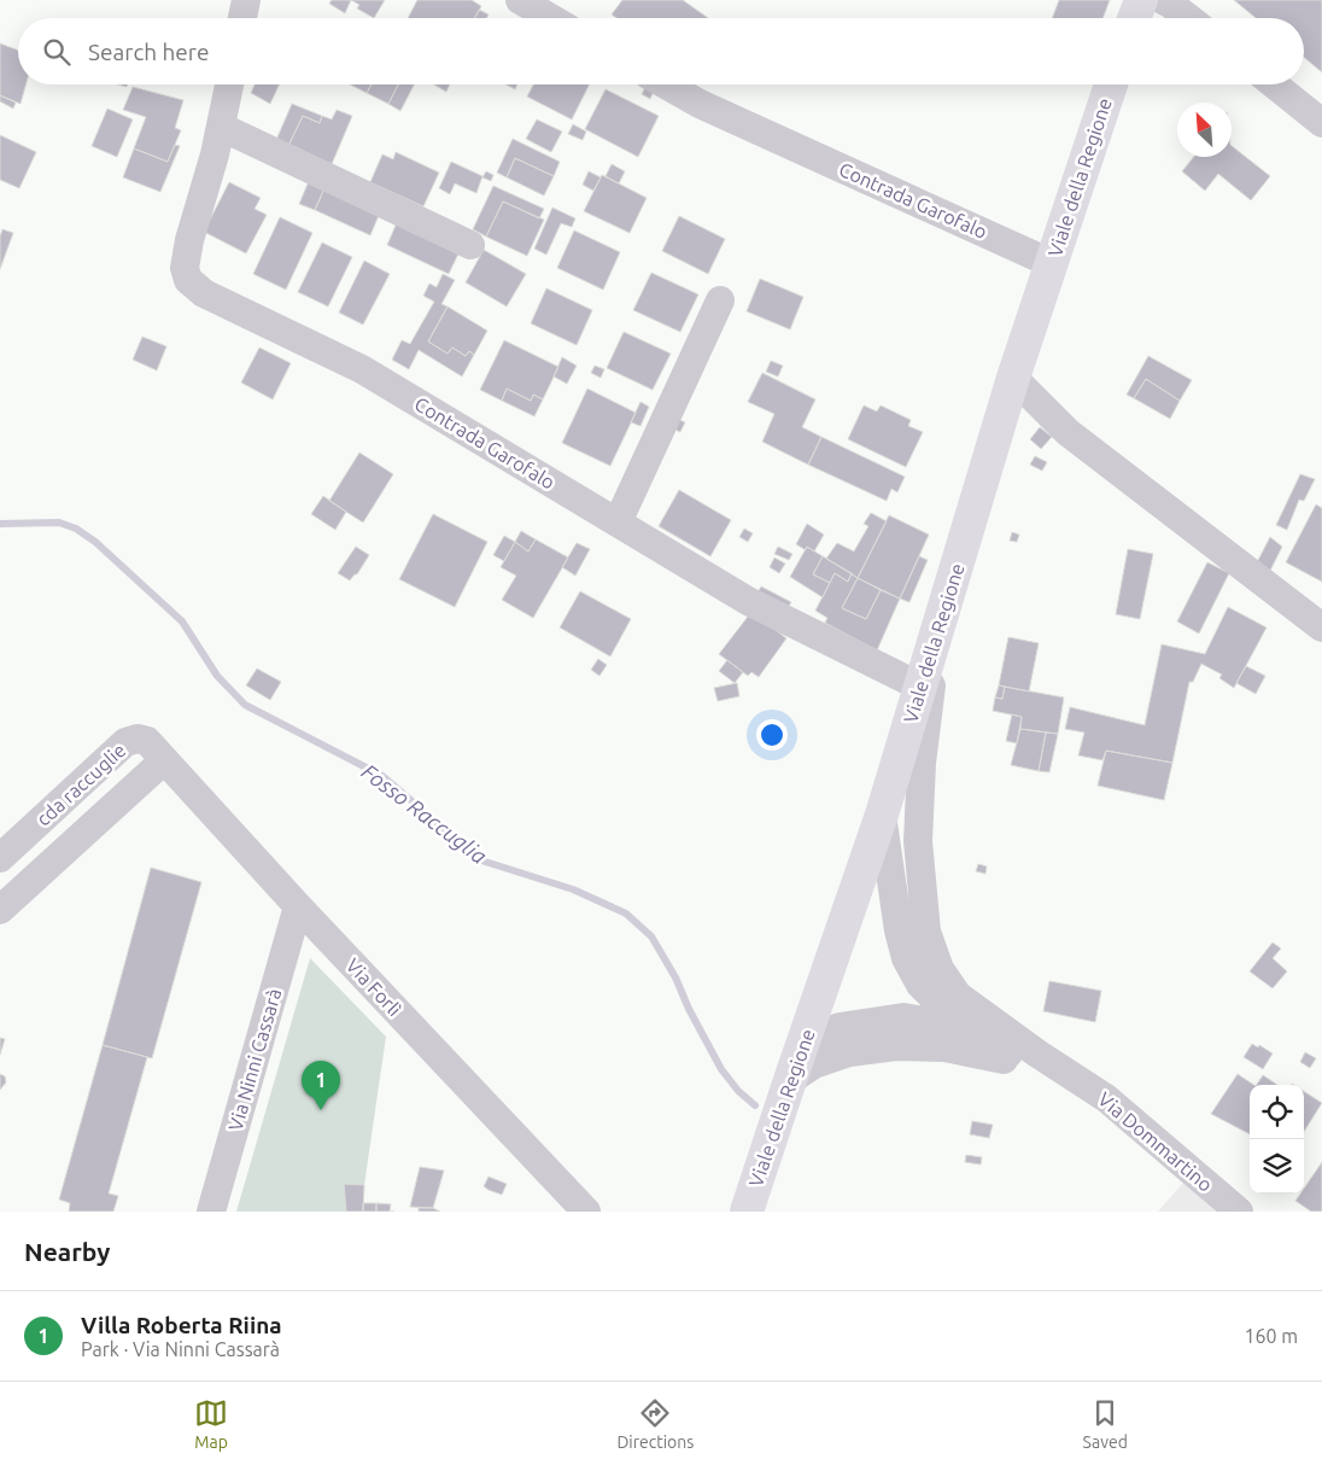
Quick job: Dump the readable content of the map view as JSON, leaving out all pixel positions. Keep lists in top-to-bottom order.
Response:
{
  "streets": {
    "main road": ["Viale della Regione"],
    "street": [
      "Contrada Garofalo",
      "cda raccuglie",
      "Via Forlì",
      "Via Ninni Cassarà",
      "Via Dommartino"
    ]
  },
  "crossings": [
    ["Viale della Regione", "Contrada Garofalo"],
    ["cda raccuglie", "Via Forlì"],
    ["Via Forlì", "Via Ninni Cassarà"]
  ],
  "water": ["Fosso Raccuglia"],
  "north": "top left",
  "page": {
    "search": "Search here",
    "pins": "1",
    "heading": "Nearby",
    "list": [
      {
        "mark": "1",
        "name": "Villa Roberta Riina",
        "note": "Park · Via Ninni Cassarà",
        "value": "160 m"
      }
    ],
    "nav": ["Map", "Directions", "Saved"]
  }
}
